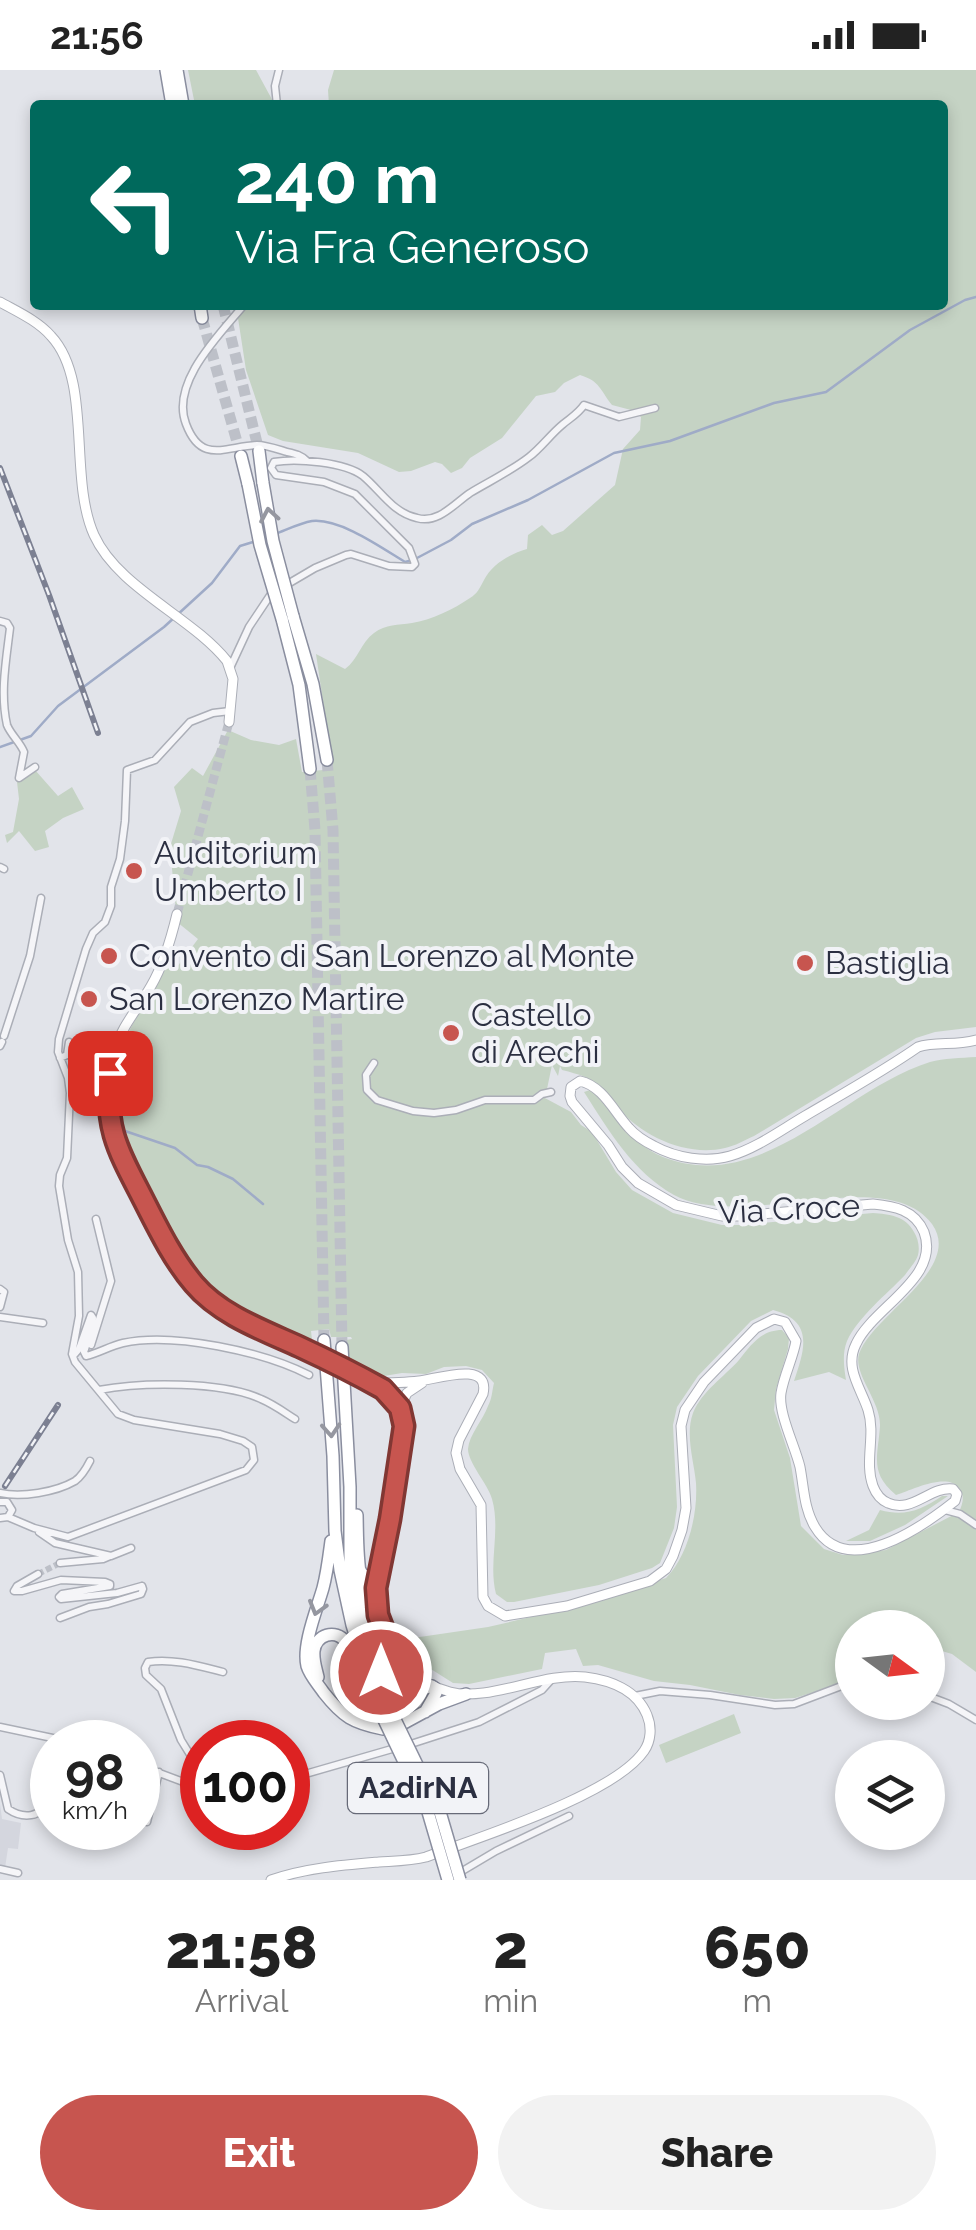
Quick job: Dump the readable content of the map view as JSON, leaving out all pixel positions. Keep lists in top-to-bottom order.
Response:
{
  "streets": {
    "highway": ["A2dirNA"],
    "street": ["Via Croce"]
  },
  "places": [
    "Auditorium Umberto I",
    "Convento di San Lorenzo al Monte",
    "Bastiglia",
    "San Lorenzo Martire",
    "Castello di Arechi"
  ],
  "north": "right",
  "page": {
    "status": "21:56",
    "turn": ["240 m", "Via Fra Generoso"],
    "speed": "98 km/h",
    "limit": "100",
    "eta": [
      "21:58",
      "Arrival",
      "2",
      "min",
      "650",
      "m"
    ],
    "buttons": ["Exit", "Share"]
  }
}
